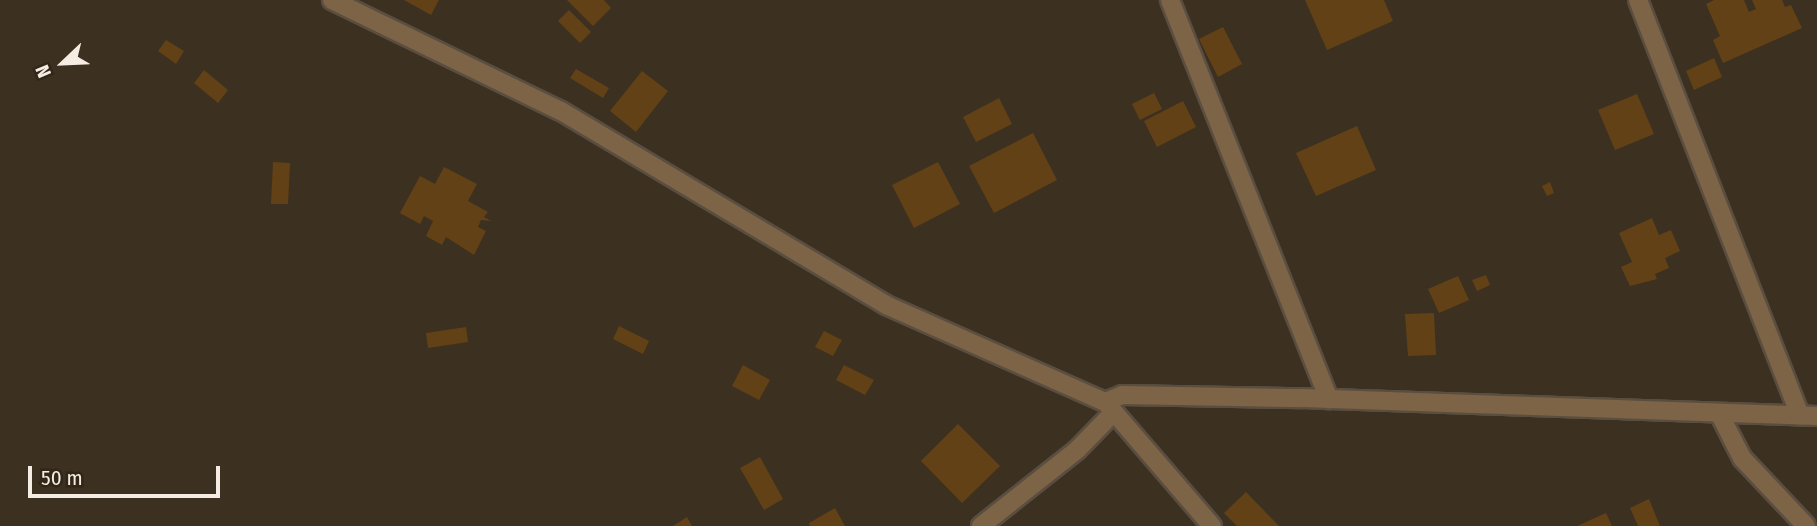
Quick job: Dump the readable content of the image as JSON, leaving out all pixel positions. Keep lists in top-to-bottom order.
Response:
{
  "scale_bar": "50 m",
  "north": "bottom left"
}
